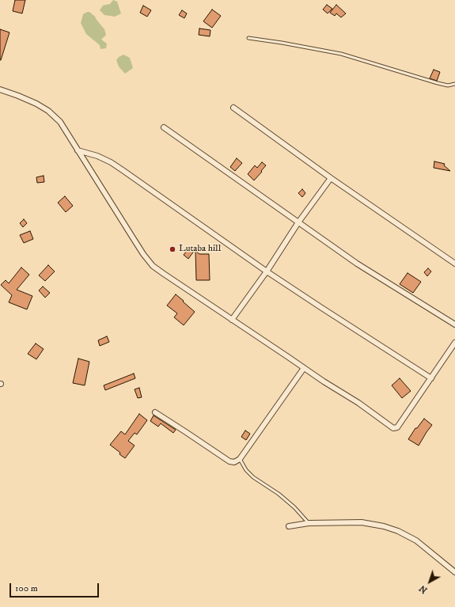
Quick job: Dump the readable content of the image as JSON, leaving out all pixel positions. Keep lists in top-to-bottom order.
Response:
{
  "places": ["Lutaba hill"],
  "scale_bar": "100 m",
  "north": "bottom left"
}
